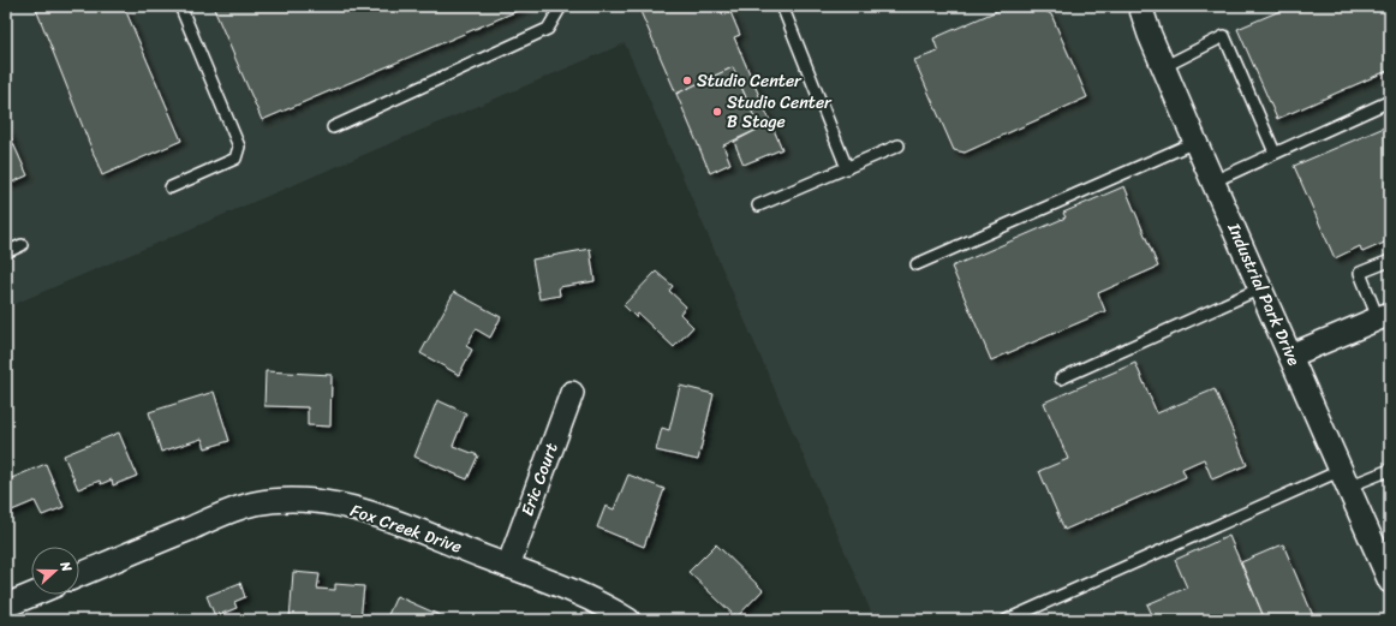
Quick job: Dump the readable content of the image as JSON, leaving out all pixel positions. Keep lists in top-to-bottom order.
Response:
{
  "streets": {
    "street": ["Industrial Park Drive", "Eric Court", "Fox Creek Drive"]
  },
  "crossings": [
    ["Eric Court", "Fox Creek Drive"]
  ],
  "places": ["Studio Center", "Studio Center B Stage"],
  "north": "right"
}
